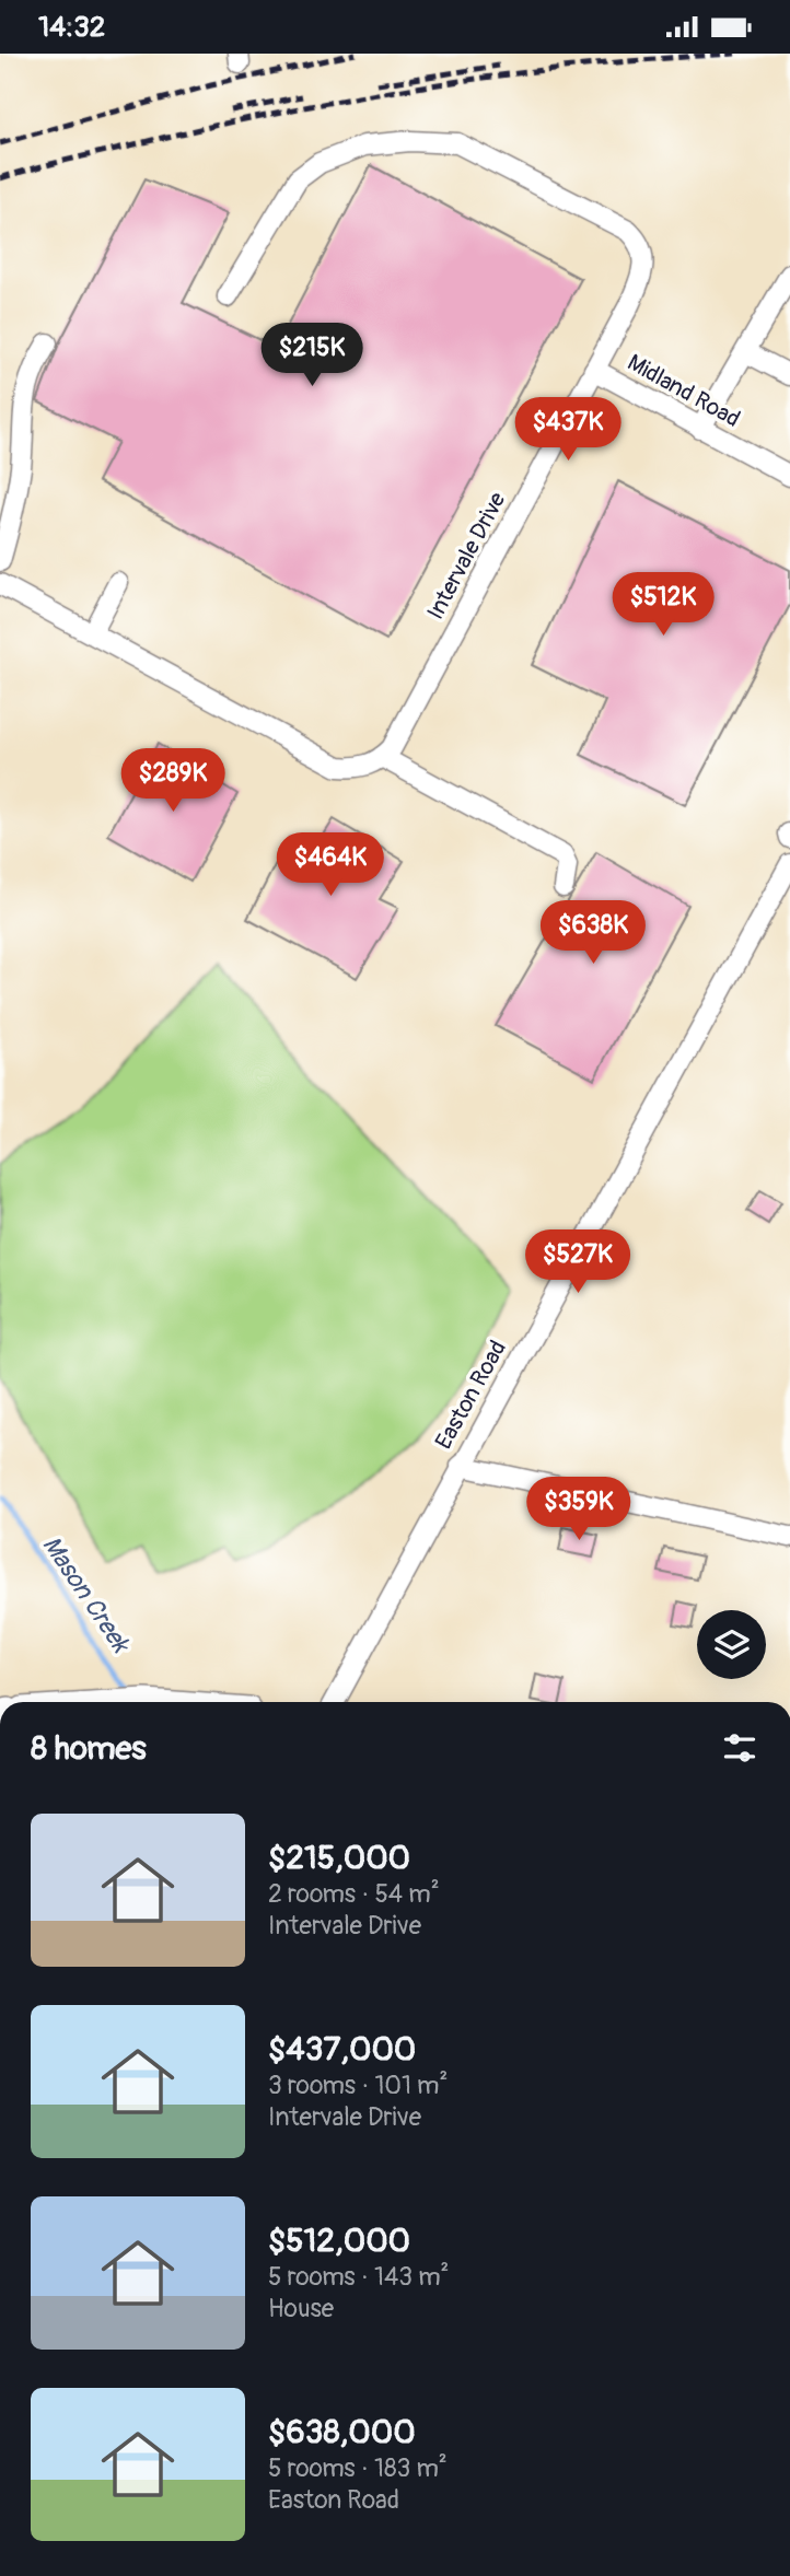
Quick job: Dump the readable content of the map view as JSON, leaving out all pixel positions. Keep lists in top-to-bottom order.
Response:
{
  "streets": {
    "street": ["Midland Road", "Intervale Drive", "Easton Road"]
  },
  "crossings": [
    ["Midland Road", "Intervale Drive"]
  ],
  "water": ["Mason Creek"],
  "page": {
    "status": "14:32",
    "price": [
      "$215K",
      "$437K",
      "$512K",
      "$289K",
      "$464K",
      "$638K",
      "$527K",
      "$359K"
    ],
    "heading": "8 homes",
    "list": [
      {
        "name": "$215,000",
        "note": "2 rooms · 54 m² · Intervale Drive"
      },
      {
        "name": "$437,000",
        "note": "3 rooms · 101 m² · Intervale Drive"
      },
      {
        "name": "$512,000",
        "note": "5 rooms · 143 m² · House"
      },
      {
        "name": "$638,000",
        "note": "5 rooms · 183 m² · Easton Road"
      }
    ]
  }
}
